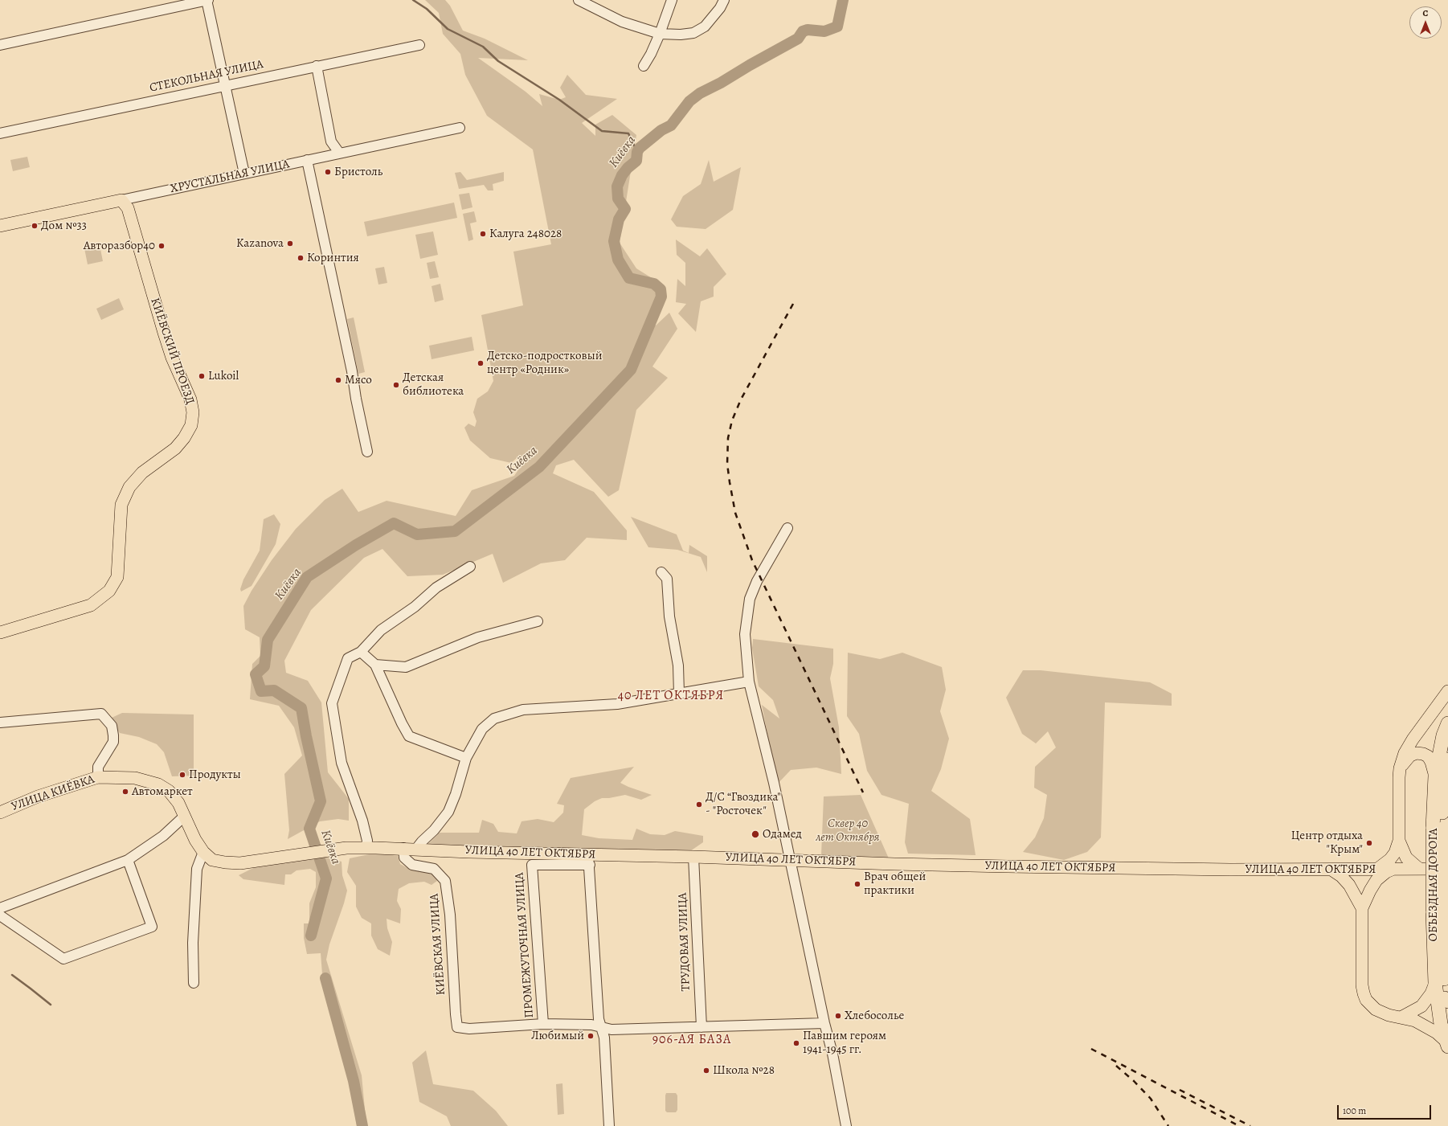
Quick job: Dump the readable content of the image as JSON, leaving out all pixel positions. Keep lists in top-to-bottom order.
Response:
{
  "streets": {
    "highway": ["ОБЪЕЗДНАЯ ДОРОГА"],
    "main road": [
      "ХРУСТАЛЬНАЯ УЛИЦА",
      "КИЁВСКИЙ ПРОЕЗД",
      "УЛИЦА КИЁВКА",
      "УЛИЦА 40 ЛЕТ ОКТЯБРЯ"
    ],
    "street": [
      "СТЕКОЛЬНАЯ УЛИЦА",
      "ТРУДОВАЯ УЛИЦА",
      "КИЁВСКАЯ УЛИЦА",
      "ПРОМЕЖУТОЧНАЯ УЛИЦА"
    ]
  },
  "crossings": [
    ["ХРУСТАЛЬНАЯ УЛИЦА", "КИЁВСКИЙ ПРОЕЗД"],
    ["УЛИЦА КИЁВКА", "УЛИЦА 40 ЛЕТ ОКТЯБРЯ"],
    ["УЛИЦА 40 ЛЕТ ОКТЯБРЯ", "ТРУДОВАЯ УЛИЦА"],
    ["УЛИЦА 40 ЛЕТ ОКТЯБРЯ", "КИЁВСКАЯ УЛИЦА"],
    ["УЛИЦА 40 ЛЕТ ОКТЯБРЯ", "ПРОМЕЖУТОЧНАЯ УЛИЦА"],
    ["КИЁВСКАЯ УЛИЦА", "ПРОМЕЖУТОЧНАЯ УЛИЦА"]
  ],
  "districts": ["40 ЛЕТ ОКТЯБРЯ", "906-АЯ БАЗА"],
  "water": ["Киёвка"],
  "parks": ["Сквер 40 лет Октября"],
  "places": [
    "Бристоль",
    "Дом №33",
    "Калуга 248028",
    "Kazanova",
    "Авторазбор40",
    "Коринтия",
    "Детско-подростковый центр «Родник»",
    "Lukoil",
    "Мясо",
    "Детская библиотека",
    "Продукты",
    "Автомаркет",
    "Д/С “Гвоздика\" - \"Росточек\"",
    "Одамед",
    "Центр отдыха \"Крым\"",
    "Врач общей практики",
    "Хлебосолье",
    "Любимый",
    "Павшим героям 1941-1945 гг.",
    "Школа №28"
  ],
  "scale_bar": "100 m",
  "north": "top"
}
